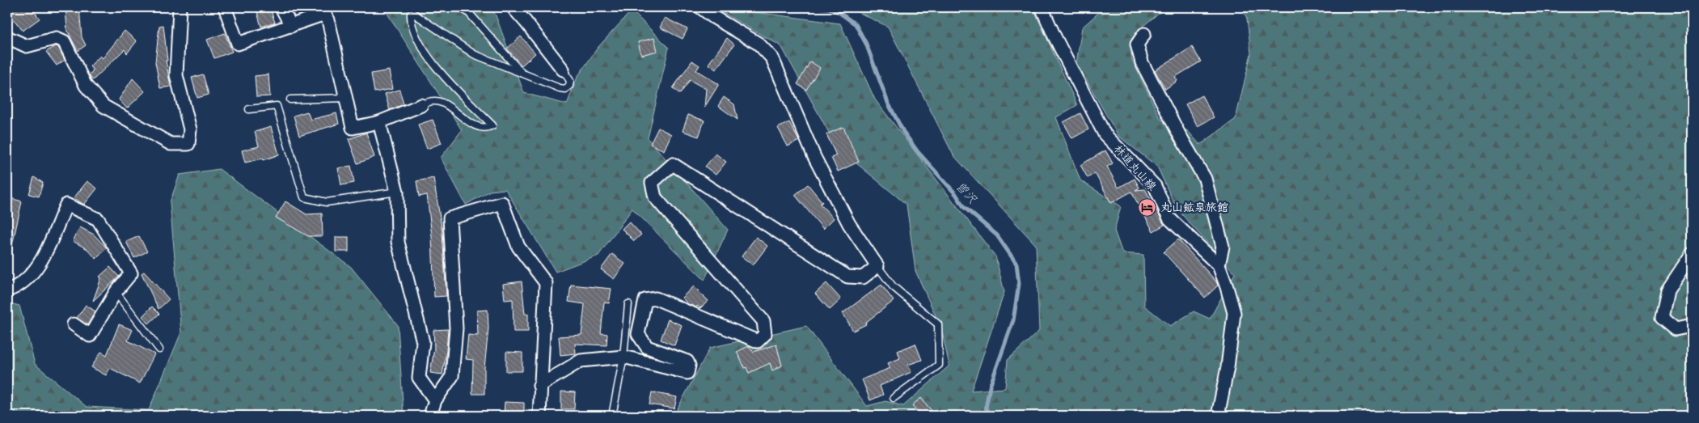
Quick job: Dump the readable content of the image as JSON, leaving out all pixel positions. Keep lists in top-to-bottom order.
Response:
{
  "streets": {
    "street": ["林道丸山線"]
  },
  "water": ["曽沢"],
  "places": {
    "hotel": ["丸山鉱泉旅館"]
  }
}
